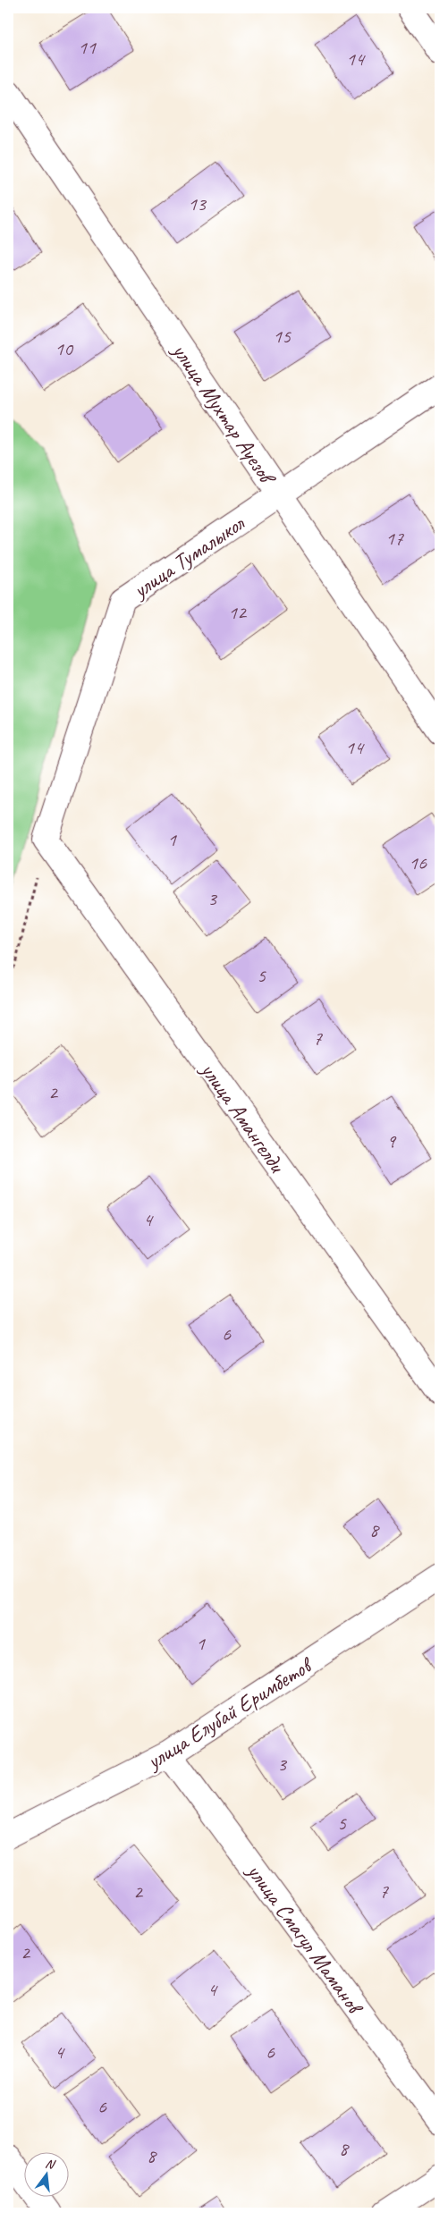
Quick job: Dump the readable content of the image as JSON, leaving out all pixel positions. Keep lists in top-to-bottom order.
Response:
{
  "streets": {
    "street": [
      "улица Мухтар Ауезов",
      "улица Тумалыкол",
      "улица Амангелди",
      "улица Елубай Еримбетов",
      "улица Смагул Маманов"
    ]
  },
  "crossings": [
    ["улица Мухтар Ауезов", "улица Тумалыкол"],
    ["улица Тумалыкол", "улица Амангелди"],
    ["улица Елубай Еримбетов", "улица Смагул Маманов"]
  ],
  "house_numbers": [
    "11",
    "14",
    "13",
    "15",
    "10",
    "17",
    "12",
    "14",
    "1",
    "16",
    "3",
    "5",
    "7",
    "2",
    "9",
    "4",
    "6",
    "8",
    "1",
    "3",
    "5",
    "7",
    "2",
    "2",
    "4",
    "4",
    "6",
    "6",
    "8",
    "8"
  ],
  "north": "top"
}
